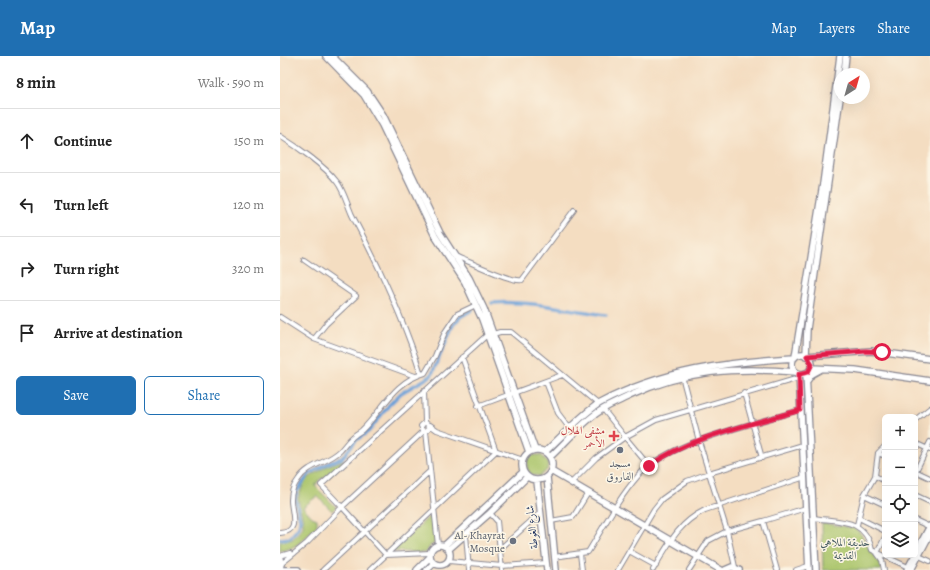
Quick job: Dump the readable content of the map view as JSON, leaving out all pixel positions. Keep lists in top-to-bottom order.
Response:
{
  "streets": {
    "main road": ["شارع الغوطة"]
  },
  "parks": ["حديقة الملاهي القديمة"],
  "places": {
    "health": ["مشفى الهلال الأحمر"],
    "other": ["مسجد الفاروق", "Al- Khayrat Mosque"]
  },
  "north": "top right",
  "page": {
    "header": "Map",
    "nav": ["Map", "Layers", "Share"],
    "heading": ["8 min", "Walk · 590 m"],
    "list": [
      ["Continue", "150 m"],
      ["Turn left", "120 m"],
      ["Turn right", "320 m"],
      "Arrive at destination"
    ],
    "buttons": ["Save", "Share"],
    "map_buttons": ["+", "−"]
  }
}
